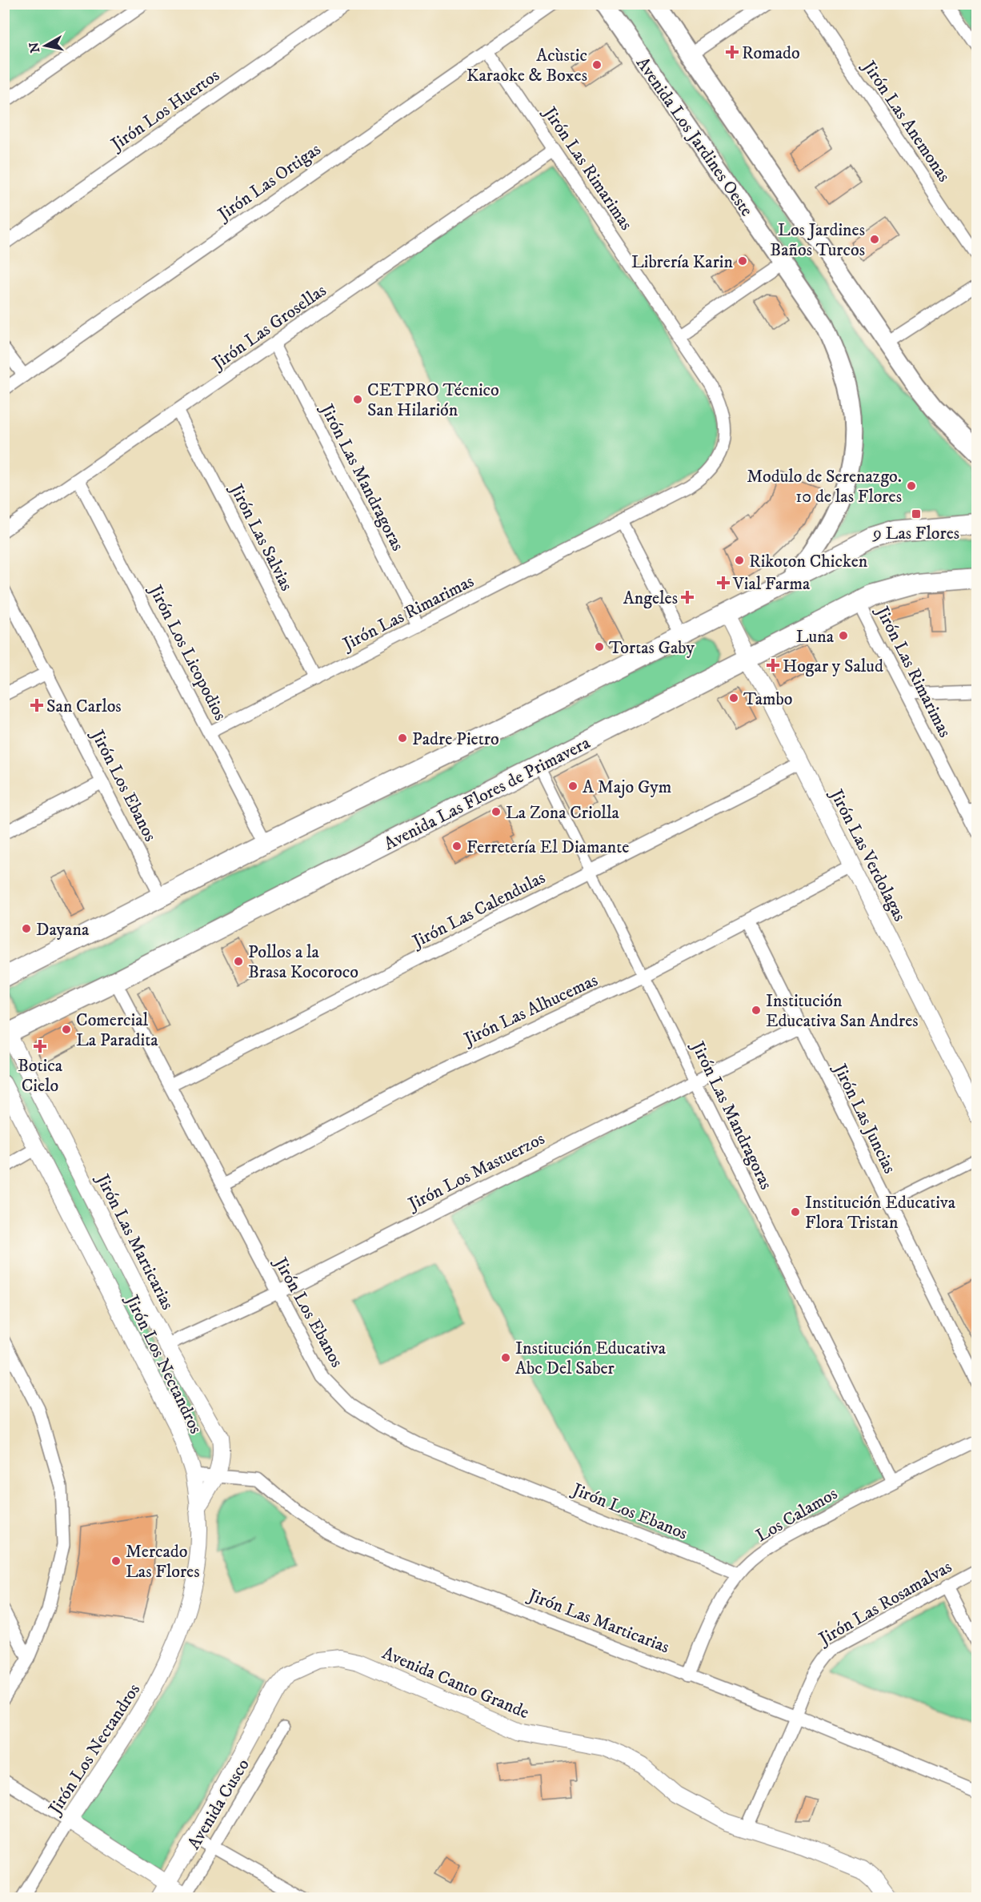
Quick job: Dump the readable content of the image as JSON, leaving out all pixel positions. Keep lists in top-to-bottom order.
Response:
{
  "streets": {
    "main road": ["Avenida Los Jardines Oeste", "Avenida Las Flores de Primavera"],
    "street": [
      "Jirón Los Huertos",
      "Jirón Las Anemonas",
      "Jirón Las Rimarimas",
      "Jirón Las Ortigas",
      "Jirón Las Grosellas",
      "Jirón Las Mandragoras",
      "Jirón Las Salvias",
      "Jirón Los Licopodios",
      "Jirón Los Ebanos",
      "Jirón Las Verdolagas",
      "Jirón Las Calendulas",
      "Jirón Las Alhucemas",
      "Jirón Las Juncias",
      "Jirón Los Mastuerzos",
      "Jirón Las Marticarias",
      "Jirón Los Nectandros",
      "Los Calamos",
      "Jirón Las Rosamalvas",
      "Avenida Canto Grande",
      "Avenida Cusco"
    ]
  },
  "crossings": [
    ["Jirón Las Rimarimas", "Jirón Las Ortigas"],
    ["Jirón Las Rimarimas", "Jirón Las Grosellas"],
    ["Jirón Las Rimarimas", "Jirón Las Mandragoras"],
    ["Jirón Las Rimarimas", "Jirón Las Salvias"],
    ["Jirón Las Rimarimas", "Jirón Los Licopodios"],
    ["Jirón Las Rimarimas", "Avenida Las Flores de Primavera"],
    ["Jirón Las Grosellas", "Jirón Las Mandragoras"],
    ["Jirón Las Grosellas", "Jirón Las Salvias"],
    ["Jirón Las Grosellas", "Jirón Los Licopodios"],
    ["Jirón Las Mandragoras", "Avenida Las Flores de Primavera"],
    ["Jirón Las Mandragoras", "Jirón Las Calendulas"],
    ["Jirón Las Mandragoras", "Jirón Las Alhucemas"],
    ["Jirón Las Mandragoras", "Jirón Los Mastuerzos"],
    ["Jirón Las Mandragoras", "Los Calamos"],
    ["Jirón Los Ebanos", "Avenida Las Flores de Primavera"],
    ["Jirón Los Ebanos", "Jirón Las Calendulas"],
    ["Jirón Los Ebanos", "Jirón Las Alhucemas"],
    ["Jirón Los Ebanos", "Jirón Los Mastuerzos"],
    ["Jirón Los Ebanos", "Los Calamos"],
    ["Avenida Las Flores de Primavera", "Jirón Las Verdolagas"],
    ["Avenida Las Flores de Primavera", "Jirón Las Marticarias"],
    ["Jirón Las Verdolagas", "Jirón Las Calendulas"],
    ["Jirón Las Verdolagas", "Jirón Las Alhucemas"],
    ["Jirón Las Alhucemas", "Jirón Las Juncias"],
    ["Jirón Las Juncias", "Jirón Los Mastuerzos"],
    ["Jirón Los Mastuerzos", "Jirón Las Marticarias"],
    ["Jirón Las Marticarias", "Jirón Los Nectandros"],
    ["Jirón Las Marticarias", "Los Calamos"],
    ["Jirón Las Marticarias", "Jirón Las Rosamalvas"],
    ["Jirón Las Rosamalvas", "Avenida Canto Grande"]
  ],
  "places": {
    "health": [
      "Romado",
      "Vial Farma",
      "Angeles",
      "Hogar y Salud",
      "San Carlos",
      "Botica Cielo"
    ],
    "other": [
      "Acùstic Karaoke & Boxes",
      "Los Jardines Baños Turcos",
      "Librería Karin",
      "CETPRO Técnico San Hilarión",
      "Modulo de Serenazgo. 10 de las Flores",
      "Rikoton Chicken",
      "Luna",
      "Tortas Gaby",
      "Tambo",
      "Padre Pietro",
      "A Majo Gym",
      "La Zona Criolla",
      "Ferretería El Diamante",
      "Dayana",
      "Pollos a la Brasa Kocoroco",
      "Institución Educativa San Andres",
      "Comercial La Paradita",
      "Institución Educativa Flora Tristan",
      "Institución Educativa Abc Del Saber",
      "Mercado Las Flores"
    ],
    "transit": ["9 Las Flores"]
  },
  "north": "left"
}
